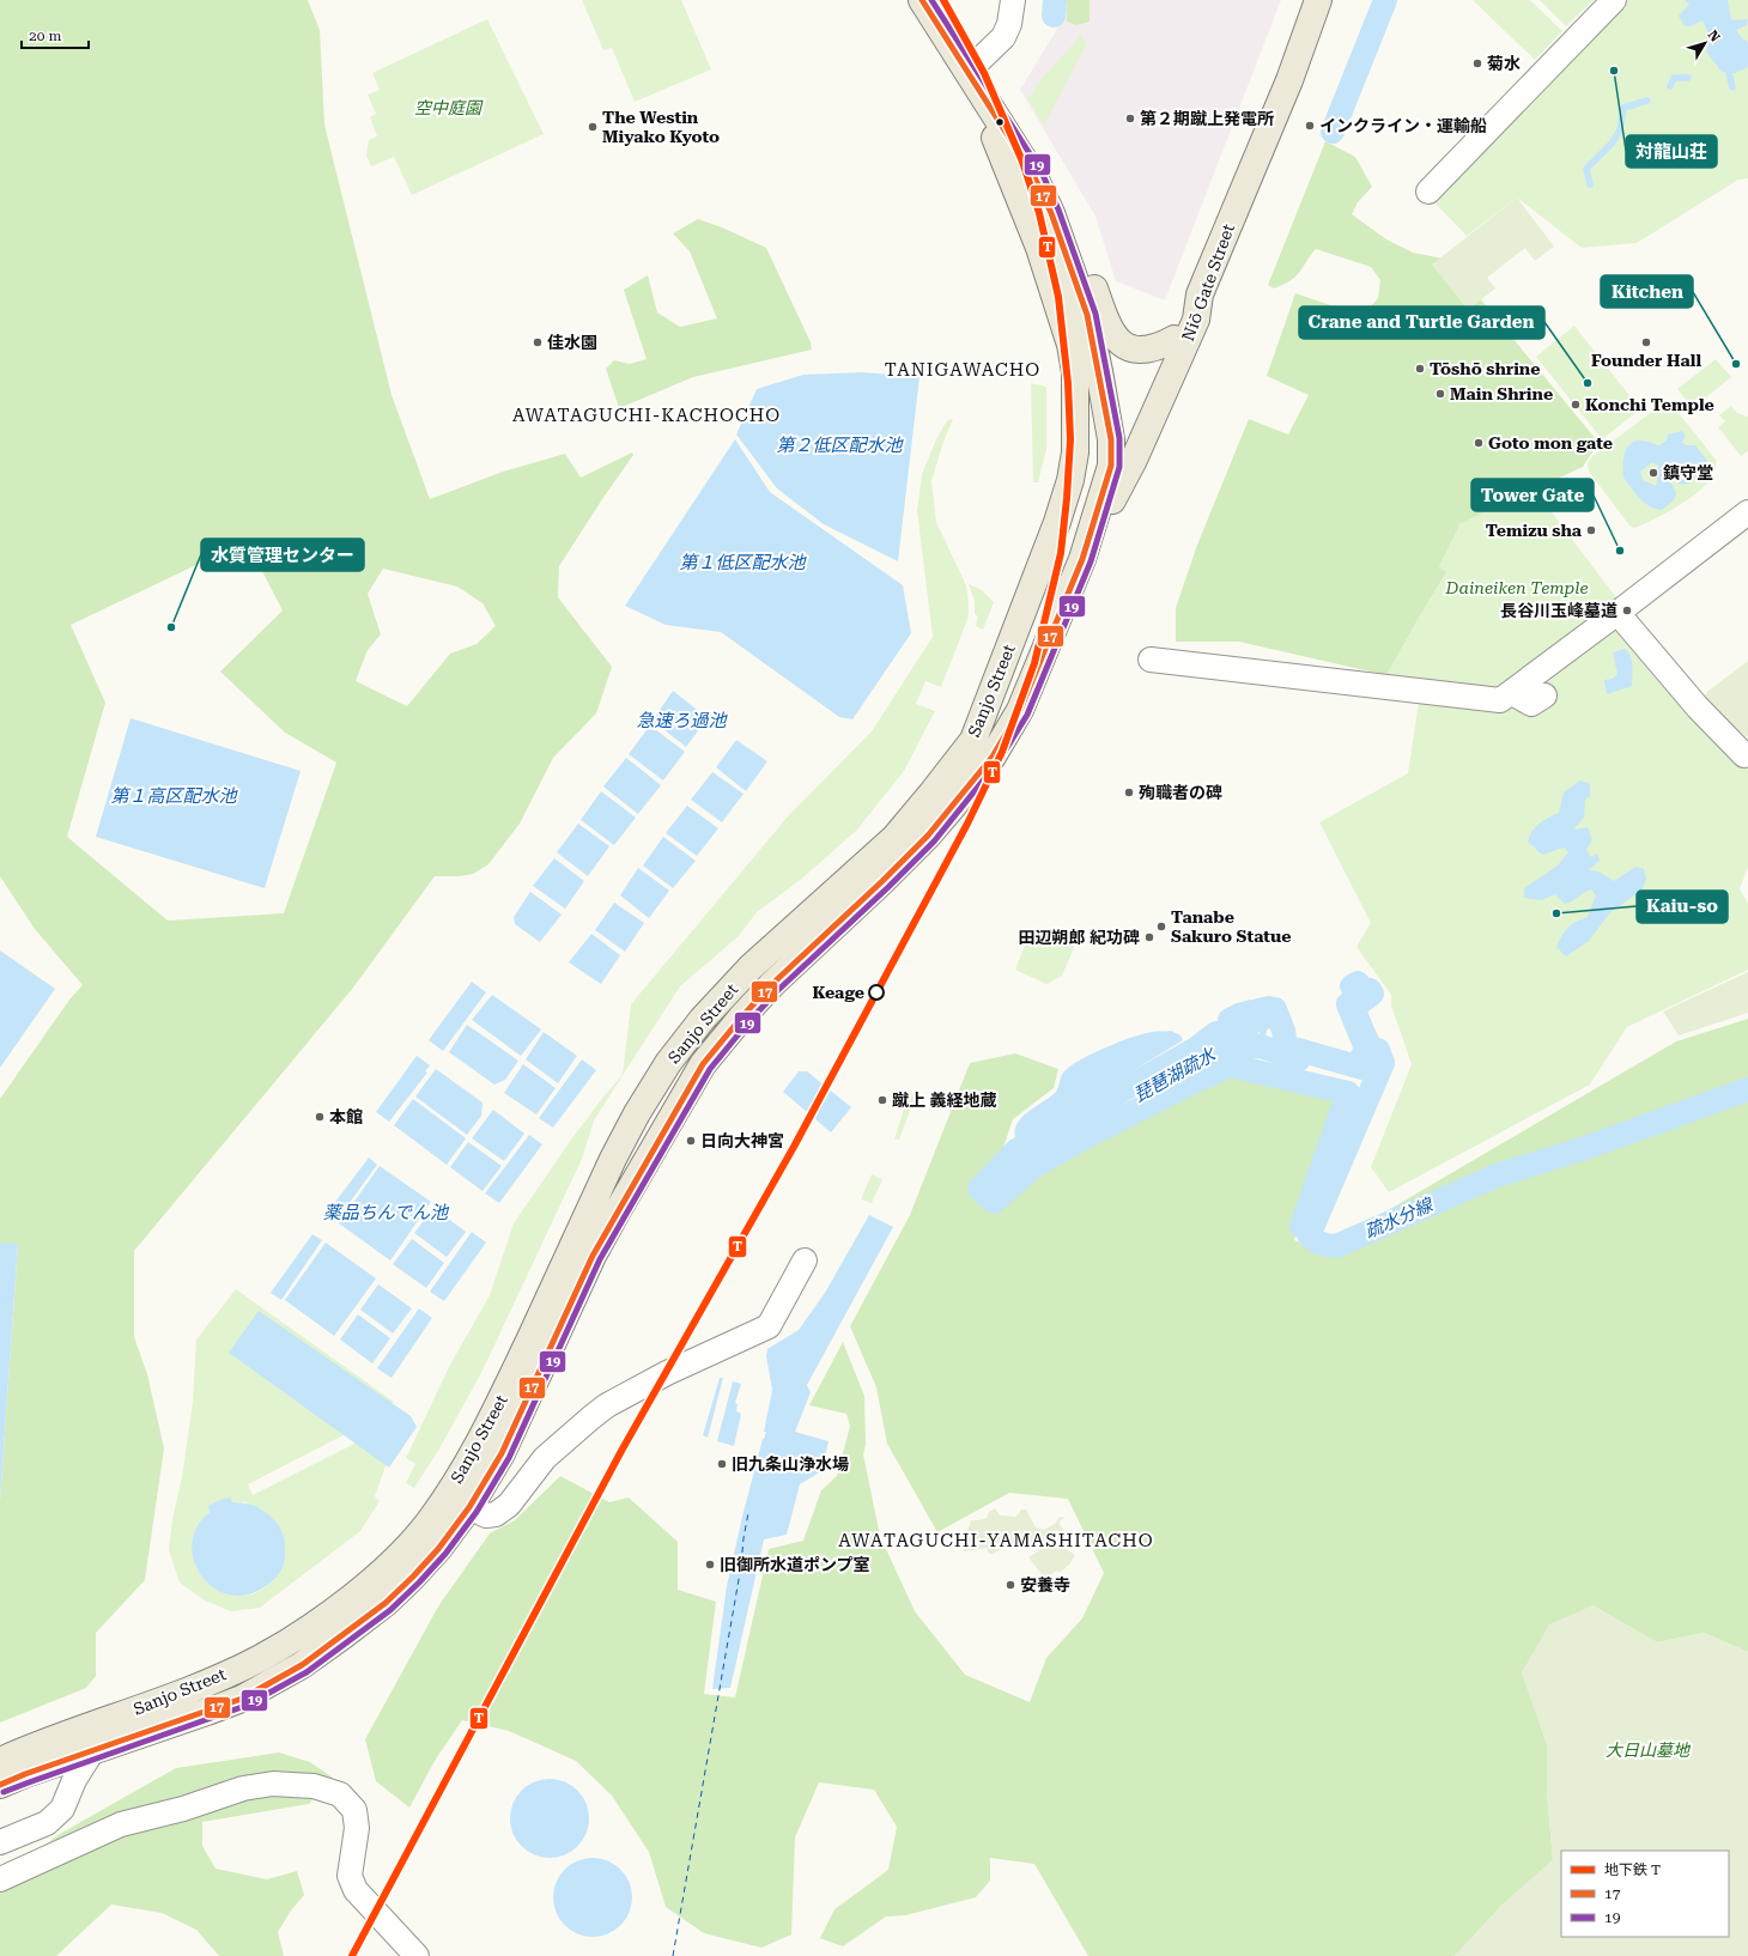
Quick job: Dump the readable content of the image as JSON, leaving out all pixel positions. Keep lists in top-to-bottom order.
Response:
{
  "streets": {
    "main road": ["Niō Gate Street", "Sanjo Street"]
  },
  "crossings": [
    ["Niō Gate Street", "Sanjo Street"]
  ],
  "districts": ["TANIGAWACHO", "AWATAGUCHI-KACHOCHO", "AWATAGUCHI-YAMASHITACHO"],
  "water": [
    "第２低区配水池",
    "第１低区配水池",
    "急速ろ過池",
    "第１高区配水池",
    "琵琶湖疏水",
    "薬品ちんでん池",
    "疏水分線"
  ],
  "parks": ["空中庭園", "Daineiken Temple", "大日山墓地"],
  "places": [
    "菊水",
    "対龍山荘",
    "第２期蹴上発電所",
    "インクライン・運輸船",
    "The Westin Miyako Kyoto",
    "佳水園",
    "Founder Hall",
    "Kitchen",
    "Tōshō shrine",
    "Crane and Turtle Garden",
    "Main Shrine",
    "Konchi Temple",
    "Goto mon gate",
    "鎮守堂",
    "Temizu sha",
    "Tower Gate",
    "長谷川玉峰墓道",
    "水質管理センター",
    "殉職者の碑",
    "Kaiu-so",
    "Tanabe Sakuro Statue",
    "田辺朔郎 紀功碑",
    "Keage",
    "蹴上 義経地蔵",
    "本館",
    "日向大神宮",
    "旧九条山浄水場",
    "旧御所水道ポンプ室",
    "安養寺"
  ],
  "lines": ["metro line T", "transit line 17", "transit line 19"],
  "legend": ["地下鉄 T", "17", "19"],
  "scale_bar": "20 m",
  "north": "top right"
}
